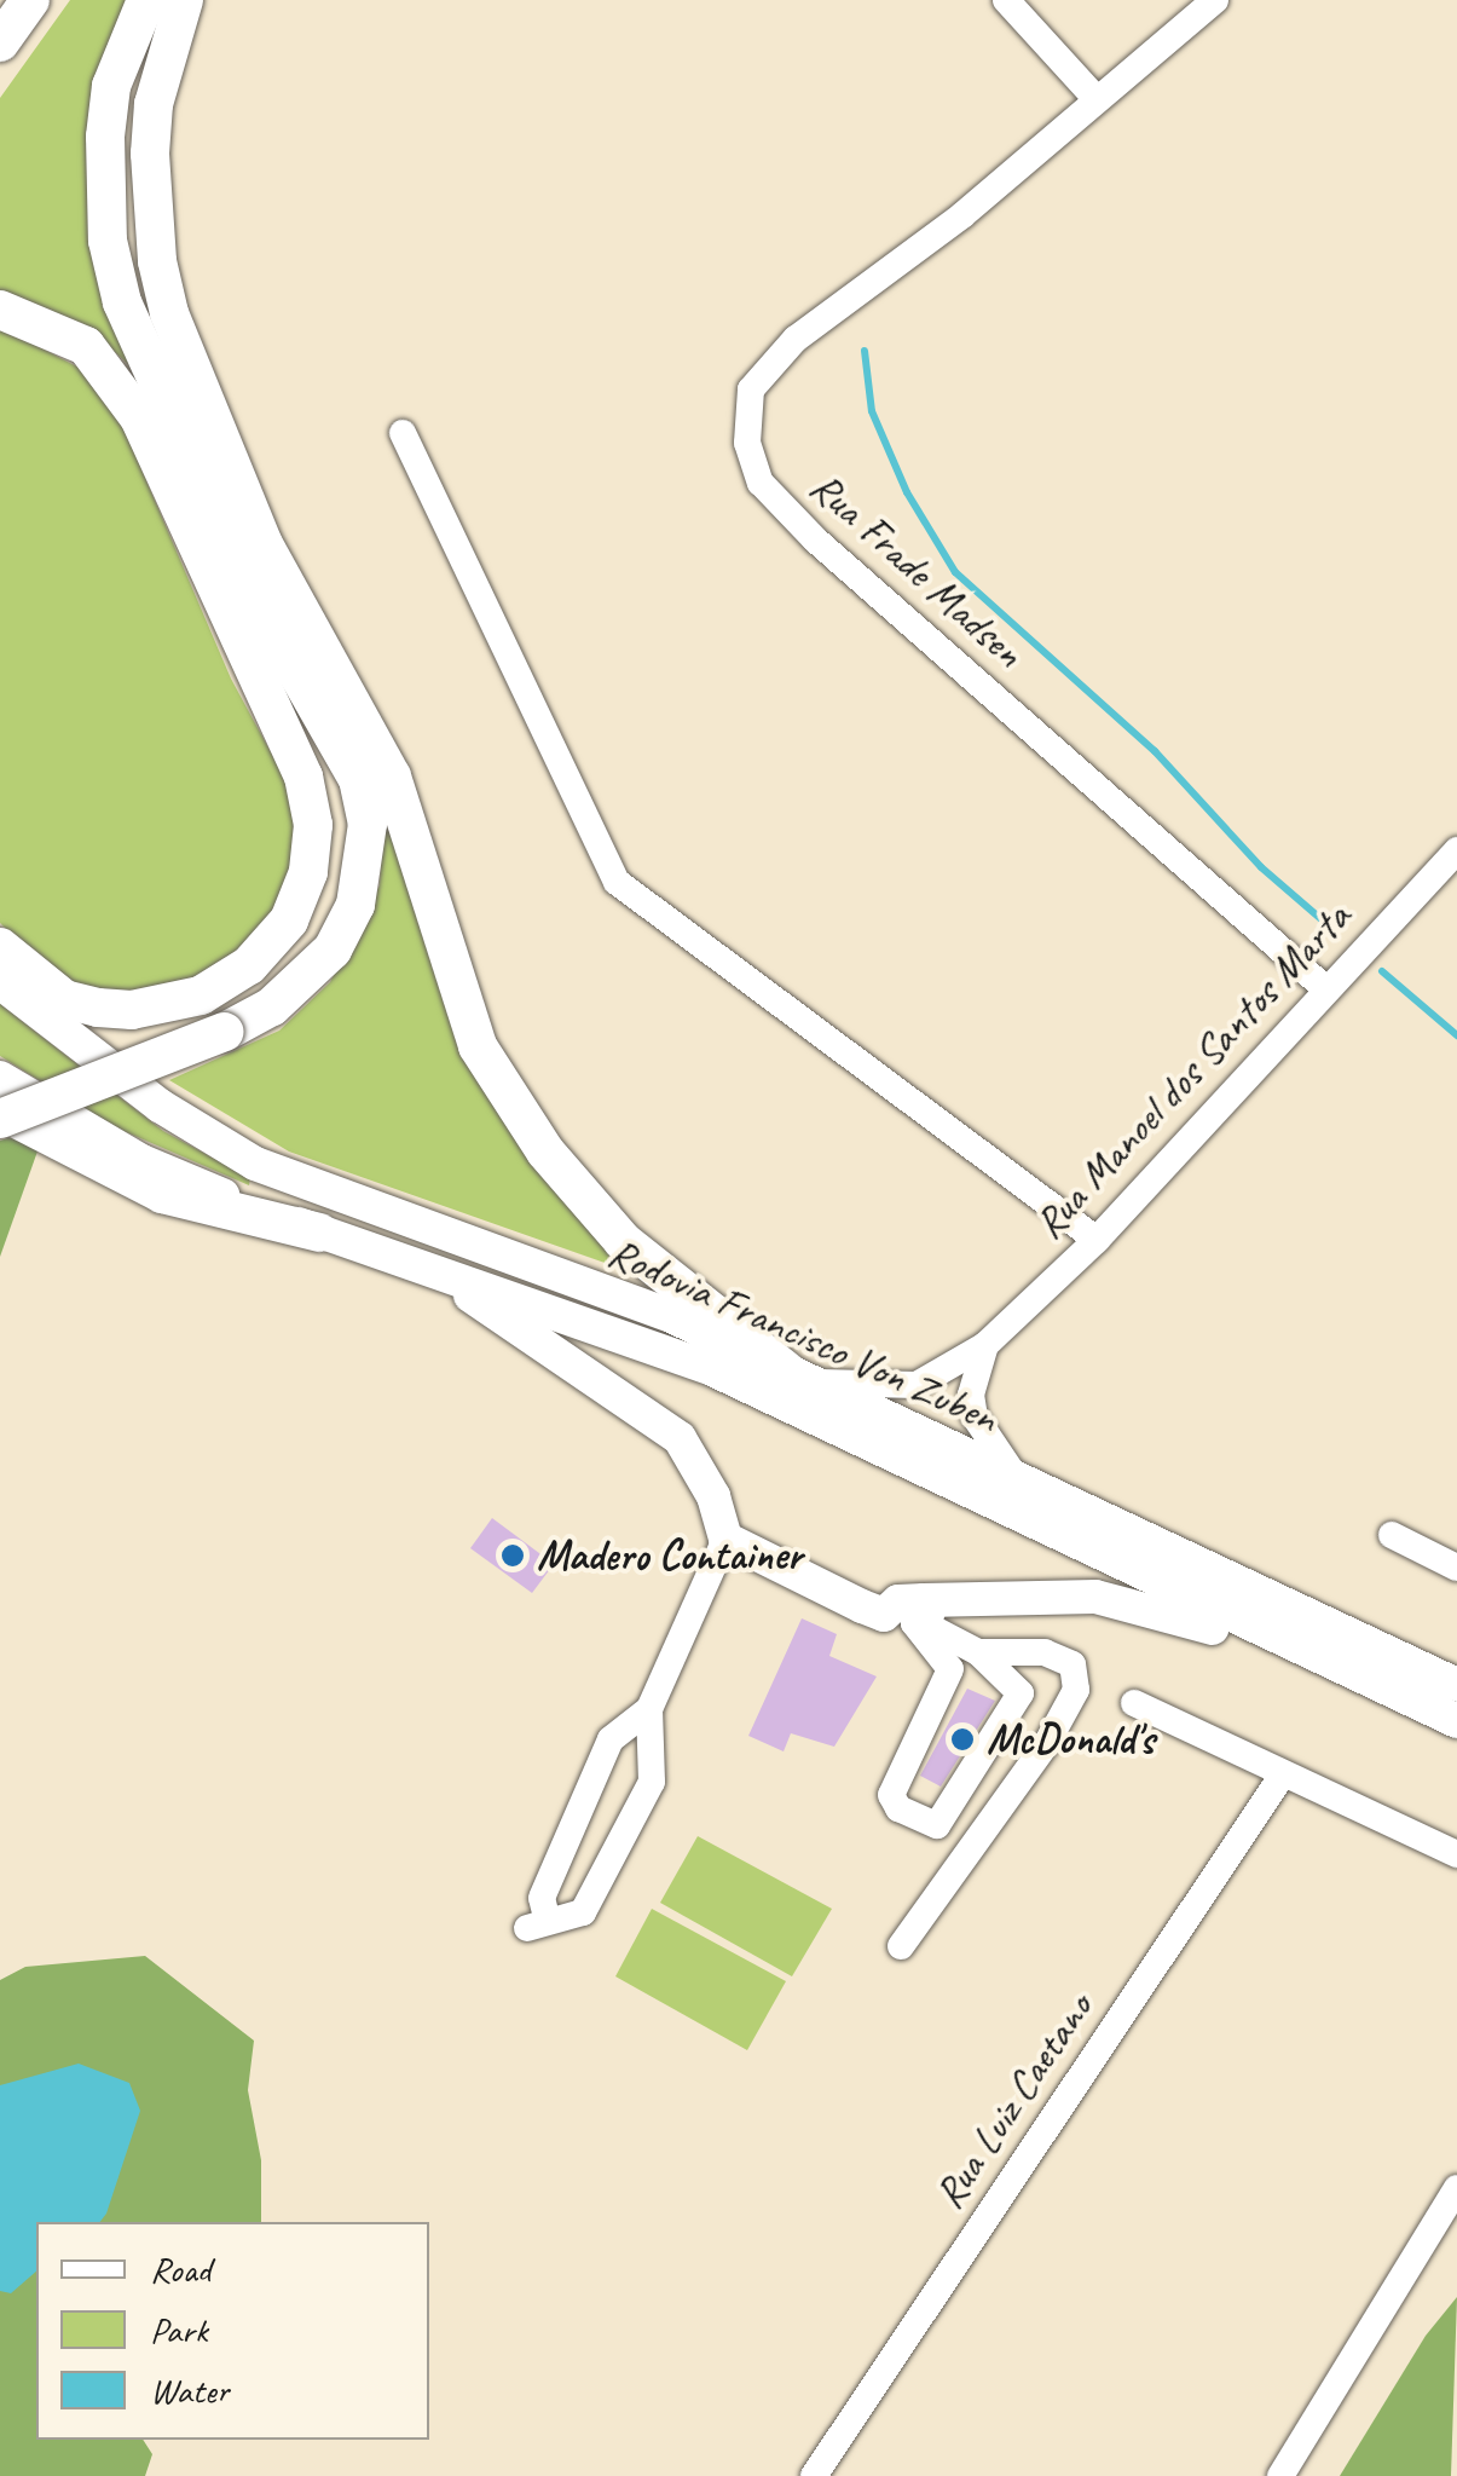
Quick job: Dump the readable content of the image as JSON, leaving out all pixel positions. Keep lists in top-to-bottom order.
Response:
{
  "streets": {
    "main road": ["Rodovia Francisco Von Zuben"],
    "street": ["Rua Frade Madsen", "Rua Manoel dos Santos Marta", "Rua Luiz Caetano"]
  },
  "crossings": [
    ["Rua Frade Madsen", "Rua Manoel dos Santos Marta"],
    ["Rua Manoel dos Santos Marta", "Rodovia Francisco Von Zuben"]
  ],
  "places": ["Madero Container", "McDonald's"],
  "legend": ["Road", "Park", "Water"]
}
